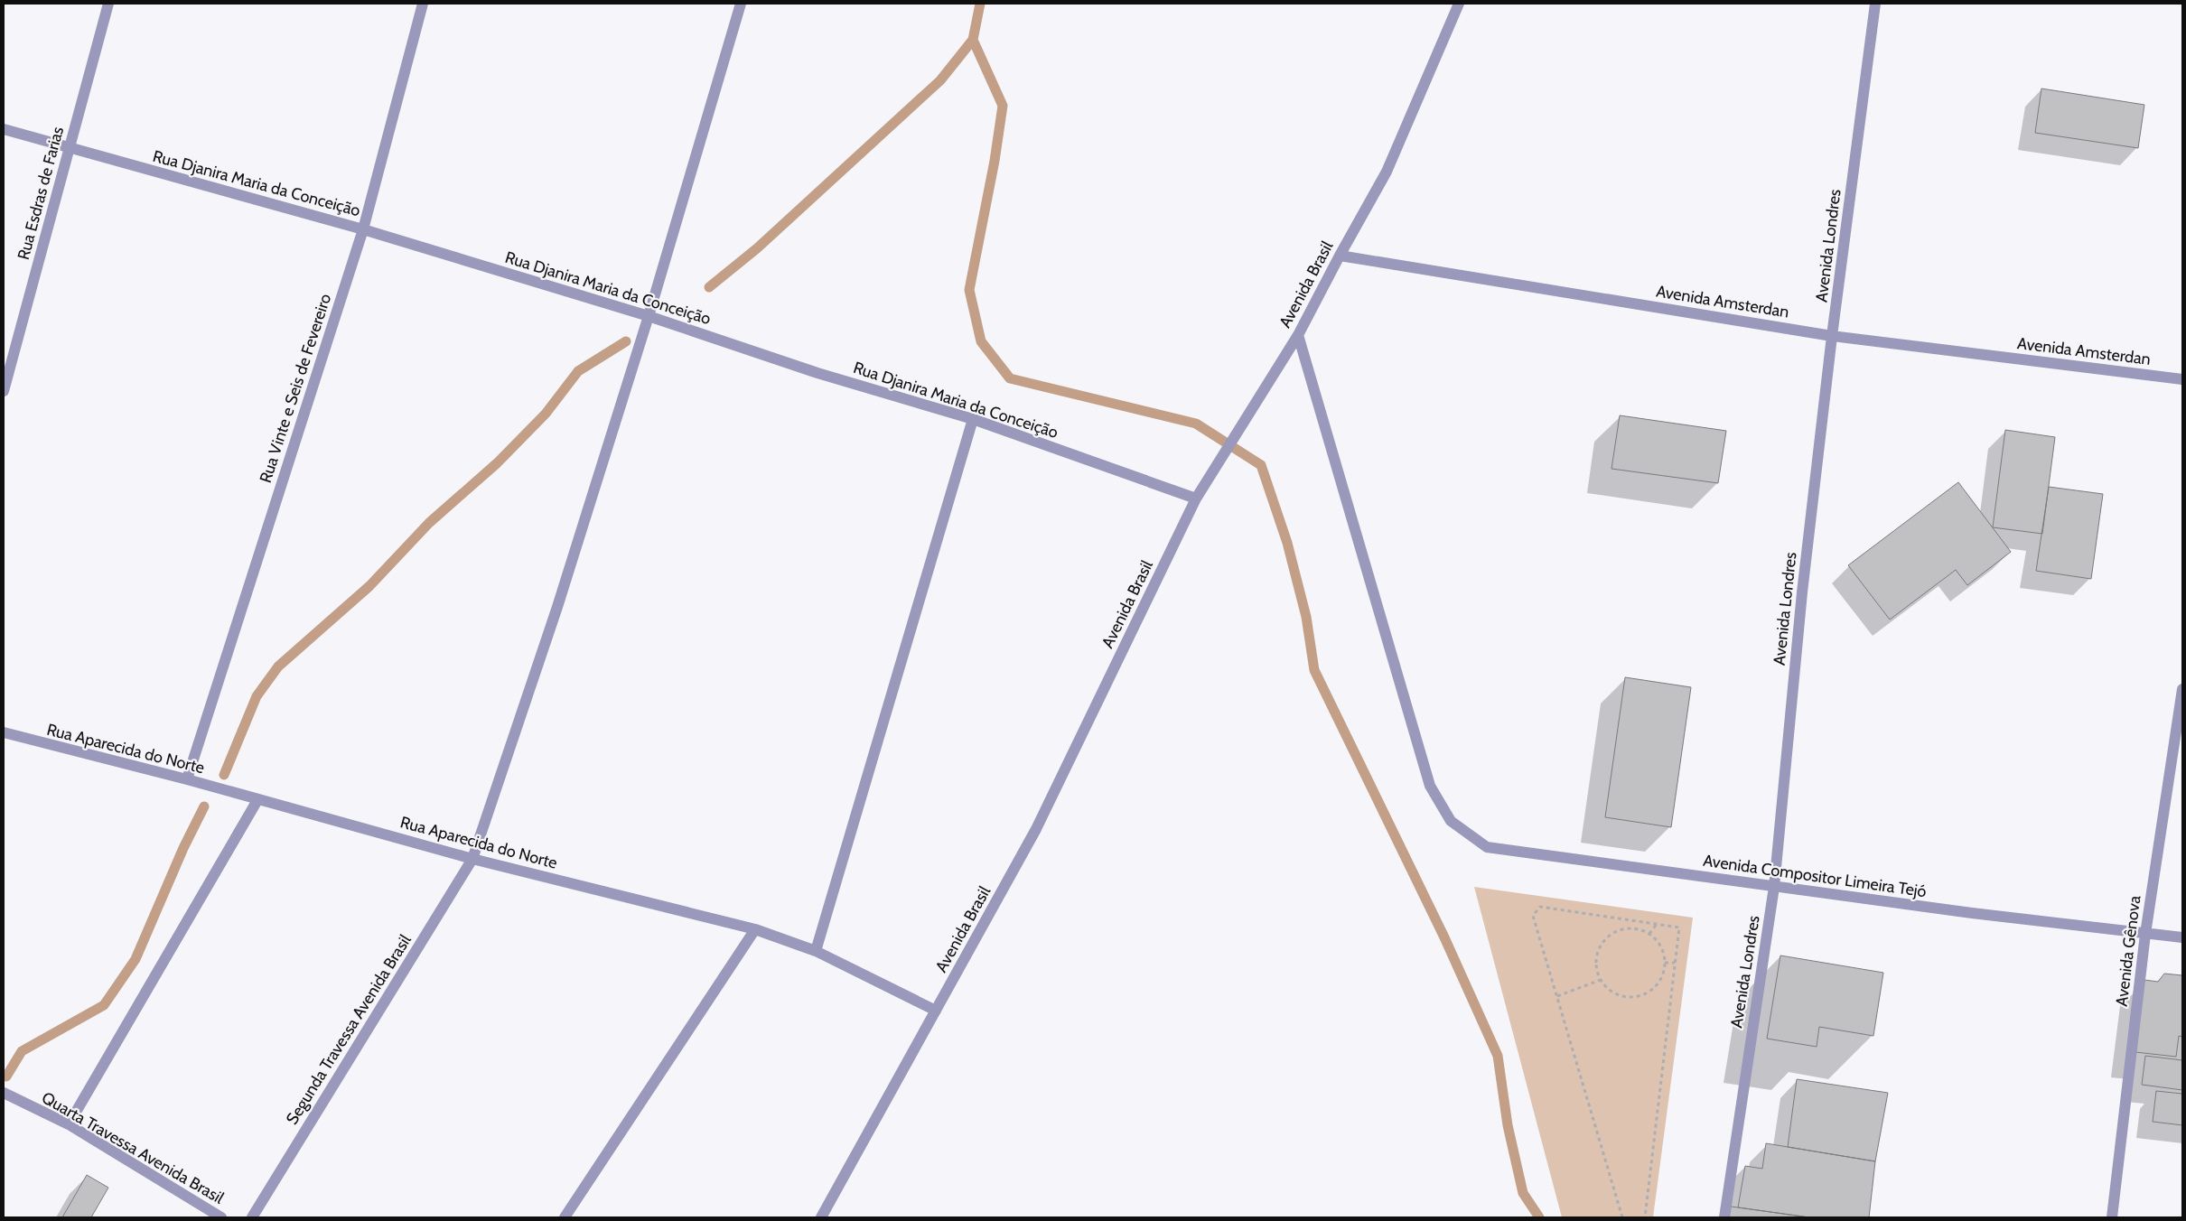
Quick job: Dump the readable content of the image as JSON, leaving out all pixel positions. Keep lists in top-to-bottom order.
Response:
{
  "streets": {
    "street": [
      "Rua Djanira Maria da Conceição",
      "Rua Esdras de Farias",
      "Avenida Londres",
      "Avenida Brasil",
      "Avenida Amsterdan",
      "Rua Vinte e Seis de Fevereiro",
      "Rua Aparecida do Norte",
      "Avenida Compositor Limeira Tejó",
      "Avenida Gênova",
      "Segunda Travessa Avenida Brasil",
      "Quarta Travessa Avenida Brasil"
    ]
  },
  "crossings": [
    ["Rua Djanira Maria da Conceição", "Rua Esdras de Farias"],
    ["Rua Djanira Maria da Conceição", "Avenida Brasil"],
    ["Rua Djanira Maria da Conceição", "Rua Vinte e Seis de Fevereiro"],
    ["Rua Djanira Maria da Conceição", "Segunda Travessa Avenida Brasil"],
    ["Avenida Londres", "Avenida Amsterdan"],
    ["Avenida Londres", "Avenida Compositor Limeira Tejó"],
    ["Avenida Brasil", "Avenida Amsterdan"],
    ["Avenida Brasil", "Rua Aparecida do Norte"],
    ["Avenida Brasil", "Avenida Compositor Limeira Tejó"],
    ["Rua Vinte e Seis de Fevereiro", "Rua Aparecida do Norte"],
    ["Rua Aparecida do Norte", "Segunda Travessa Avenida Brasil"],
    ["Avenida Compositor Limeira Tejó", "Avenida Gênova"]
  ]
}
